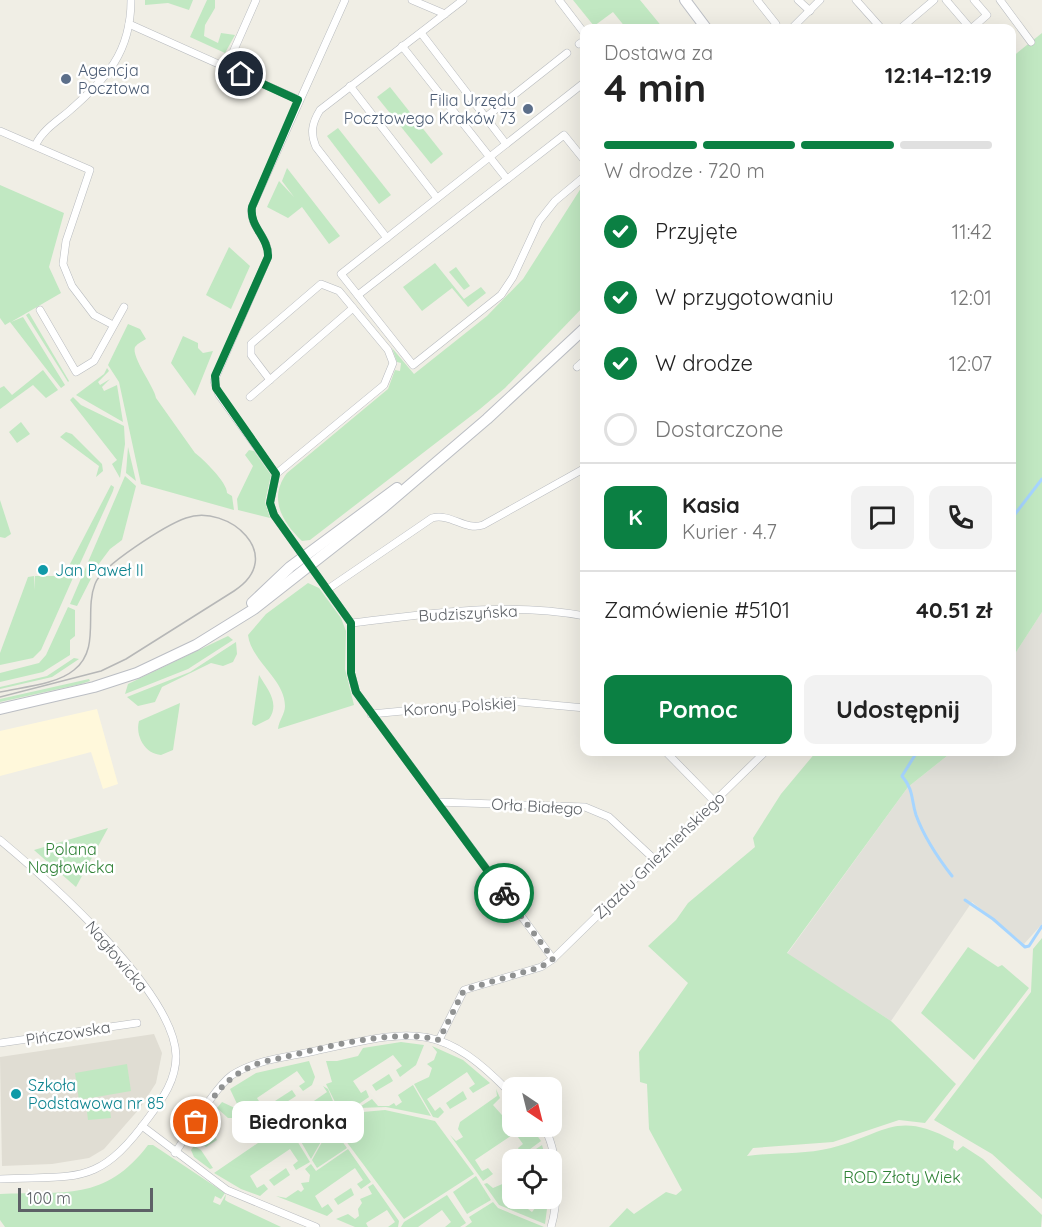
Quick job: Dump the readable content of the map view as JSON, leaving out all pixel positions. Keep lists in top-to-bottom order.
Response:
{
  "streets": {
    "street": [
      "Budziszyńska",
      "Korony Polskiej",
      "Orła Białego",
      "Zjazdu Gnieźnieńskiego",
      "Nagłowicka",
      "Pińczowska"
    ]
  },
  "crossings": [
    ["Orła Białego", "Zjazdu Gnieźnieńskiego"]
  ],
  "parks": ["Polana Nagłowicka", "ROD Złoty Wiek"],
  "places": [
    "Agencja Pocztowa",
    "Filia Urzędu Pocztowego Kraków 73",
    "Jan Paweł II",
    "Szkoła Podstawowa nr 85",
    "Biedronka"
  ],
  "scale_bar": "100 m",
  "north": "bottom right",
  "page": {
    "heading": ["4 min", "Dostawa za", "12:14–12:19"],
    "panel": [
      "Kasia",
      "Kurier · 4.7",
      "Zamówienie #5101",
      "40.51 zł"
    ],
    "bar": "W drodze · 720 m",
    "list": [
      ["Przyjęte", "11:42"],
      ["W przygotowaniu", "12:01"],
      ["W drodze", "12:07"],
      "Dostarczone"
    ],
    "round": "K",
    "buttons": ["Pomoc", "Udostępnij"],
    "bubble": "Biedronka",
    "scale": "100 m"
  }
}
